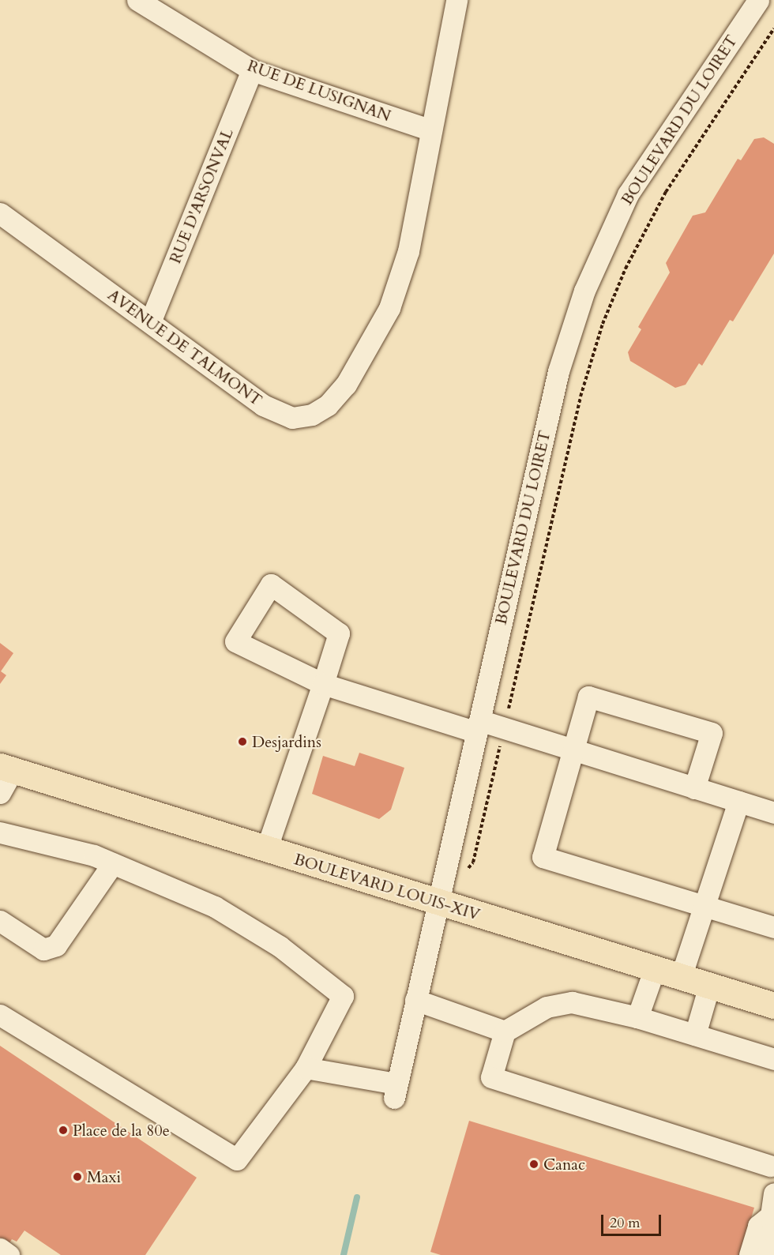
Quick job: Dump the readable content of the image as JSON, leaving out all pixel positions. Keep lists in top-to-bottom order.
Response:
{
  "streets": {
    "main road": ["BOULEVARD LOUIS-XIV"],
    "street": [
      "RUE DE LUSIGNAN",
      "BOULEVARD DU LOIRET",
      "RUE D'ARSONVAL",
      "AVENUE DE TALMONT"
    ]
  },
  "crossings": [
    ["RUE DE LUSIGNAN", "RUE D'ARSONVAL"],
    ["RUE DE LUSIGNAN", "AVENUE DE TALMONT"],
    ["BOULEVARD DU LOIRET", "BOULEVARD LOUIS-XIV"],
    ["RUE D'ARSONVAL", "AVENUE DE TALMONT"]
  ],
  "places": [
    "Desjardins",
    "Place de la 80e",
    "Canac",
    "Maxi"
  ],
  "scale_bar": "20 m"
}
